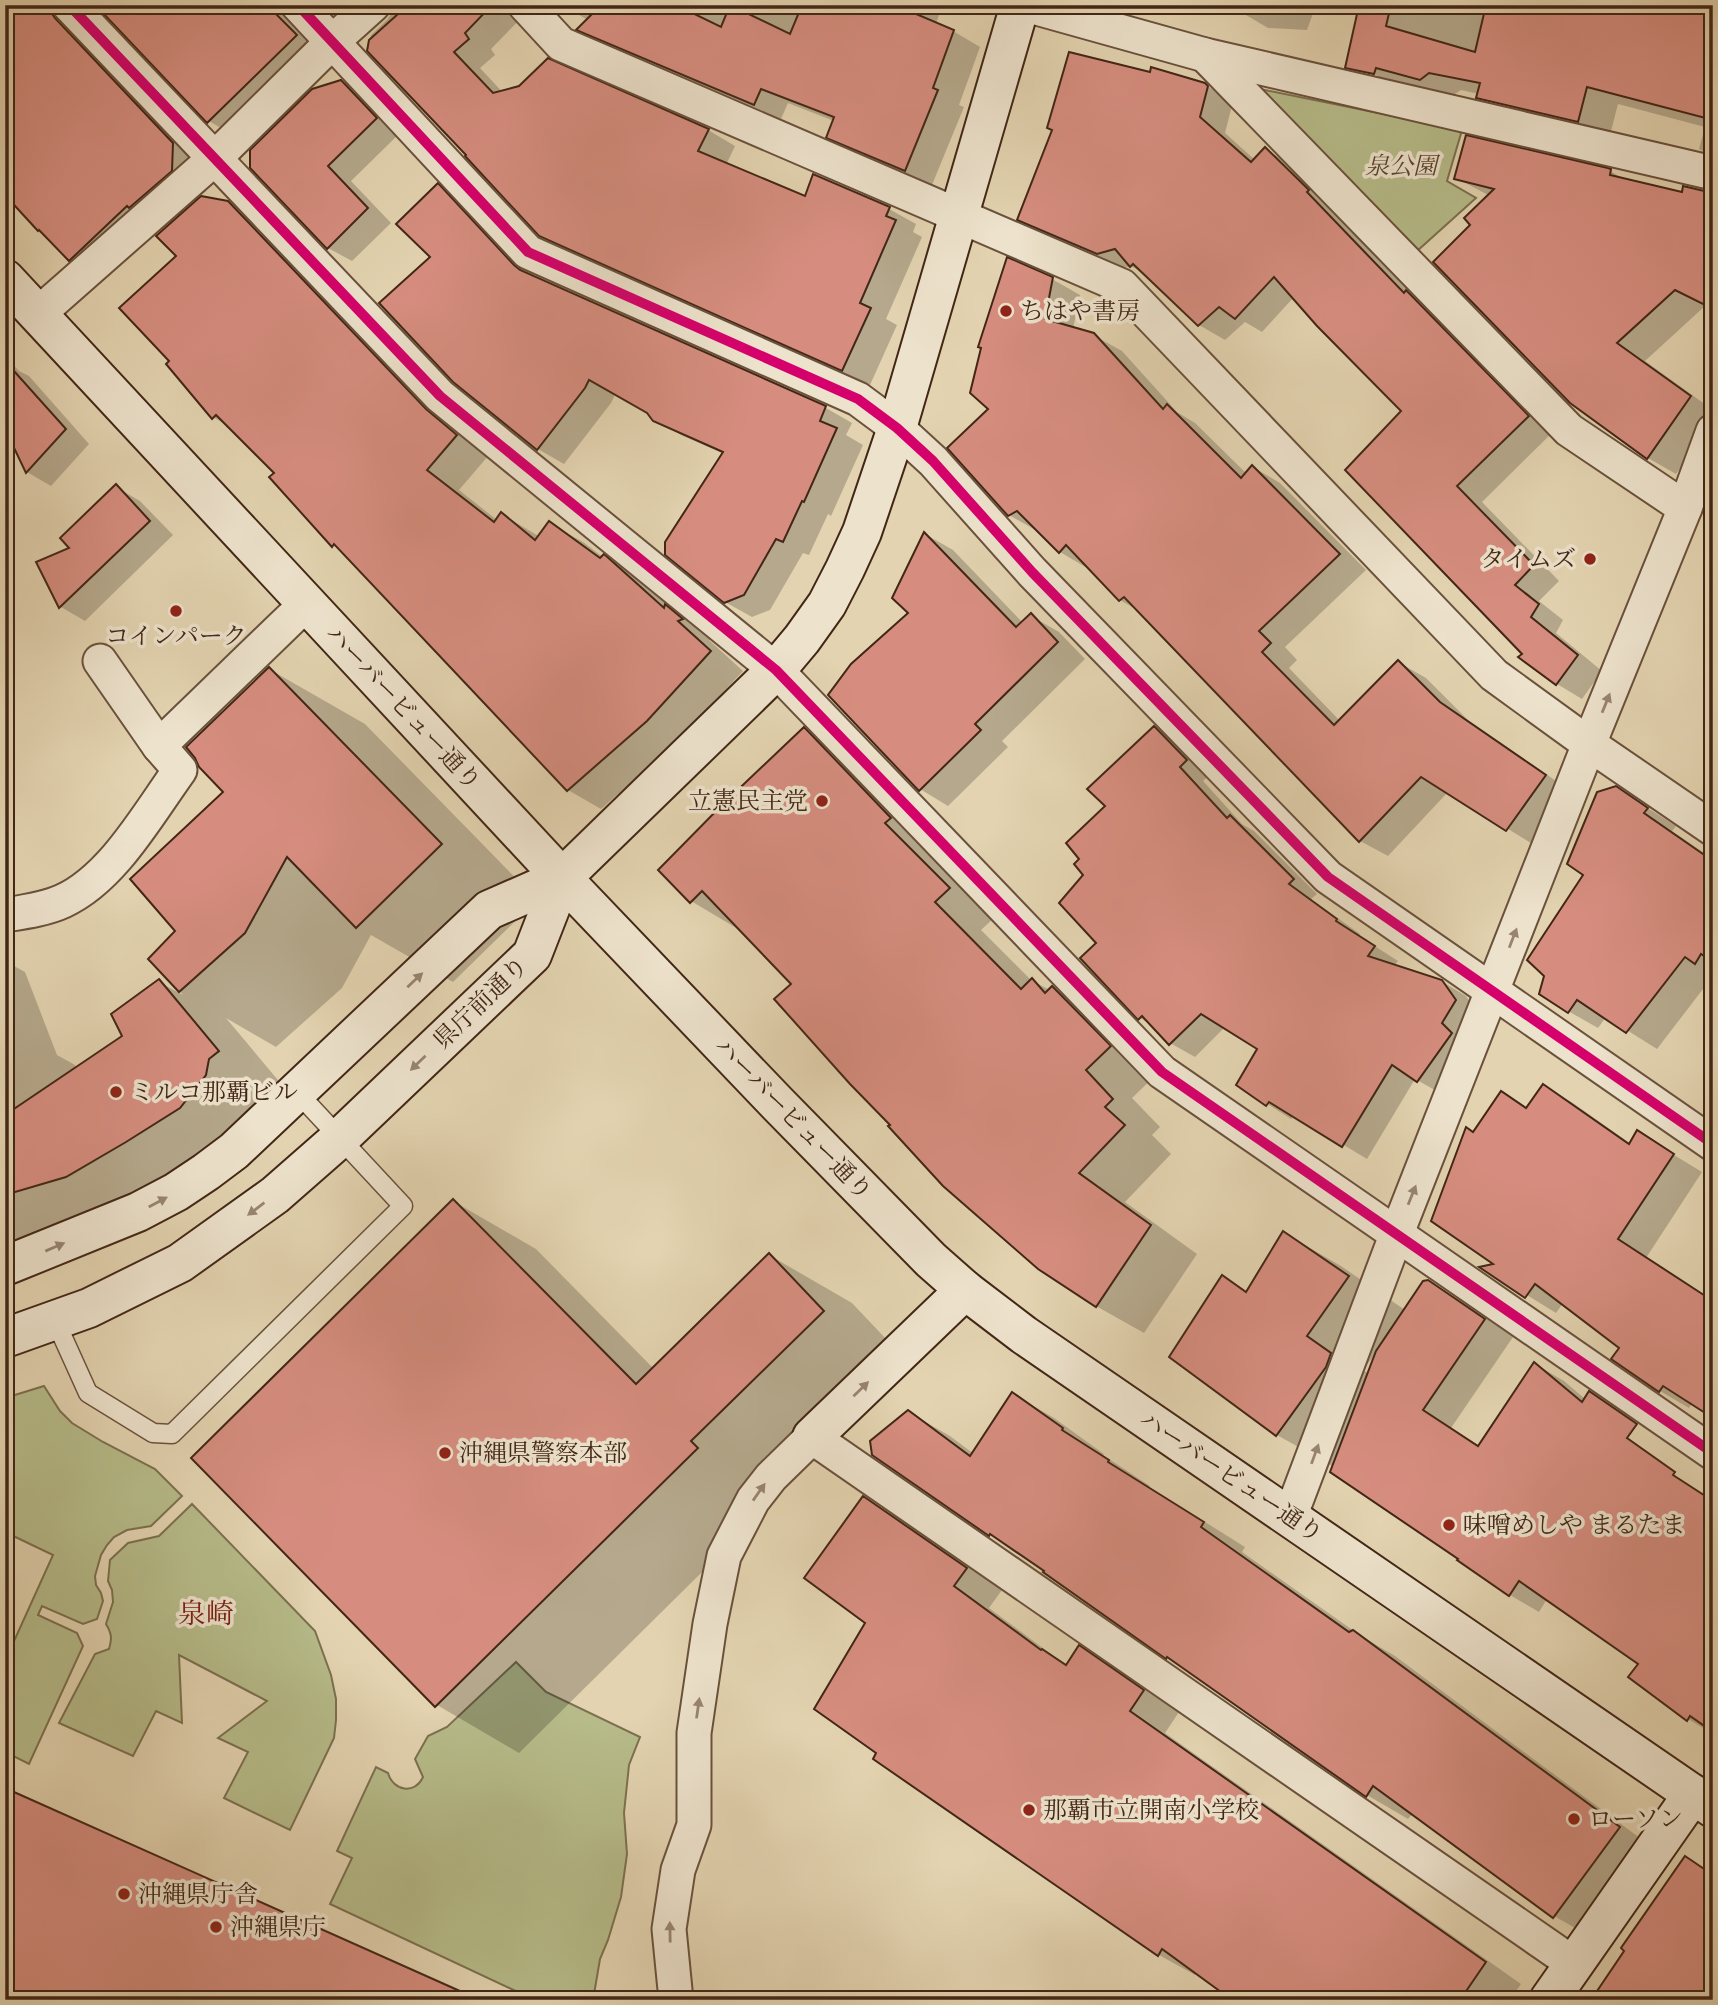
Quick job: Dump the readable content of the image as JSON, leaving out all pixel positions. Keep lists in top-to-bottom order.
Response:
{
  "streets": {
    "main road": ["ハーバービュー通り", "県庁前通り"]
  },
  "crossings": [
    ["ハーバービュー通り", "県庁前通り"]
  ],
  "districts": ["泉崎"],
  "parks": ["泉公園"],
  "places": [
    "ちはや書房",
    "タイムズ",
    "コインパーク",
    "立憲民主党",
    "ミルコ那覇ビル",
    "沖縄県警察本部",
    "味噌めしや まるたま",
    "那覇市立開南小学校",
    "ローソン",
    "沖縄県庁舎",
    "沖縄県庁"
  ]
}
